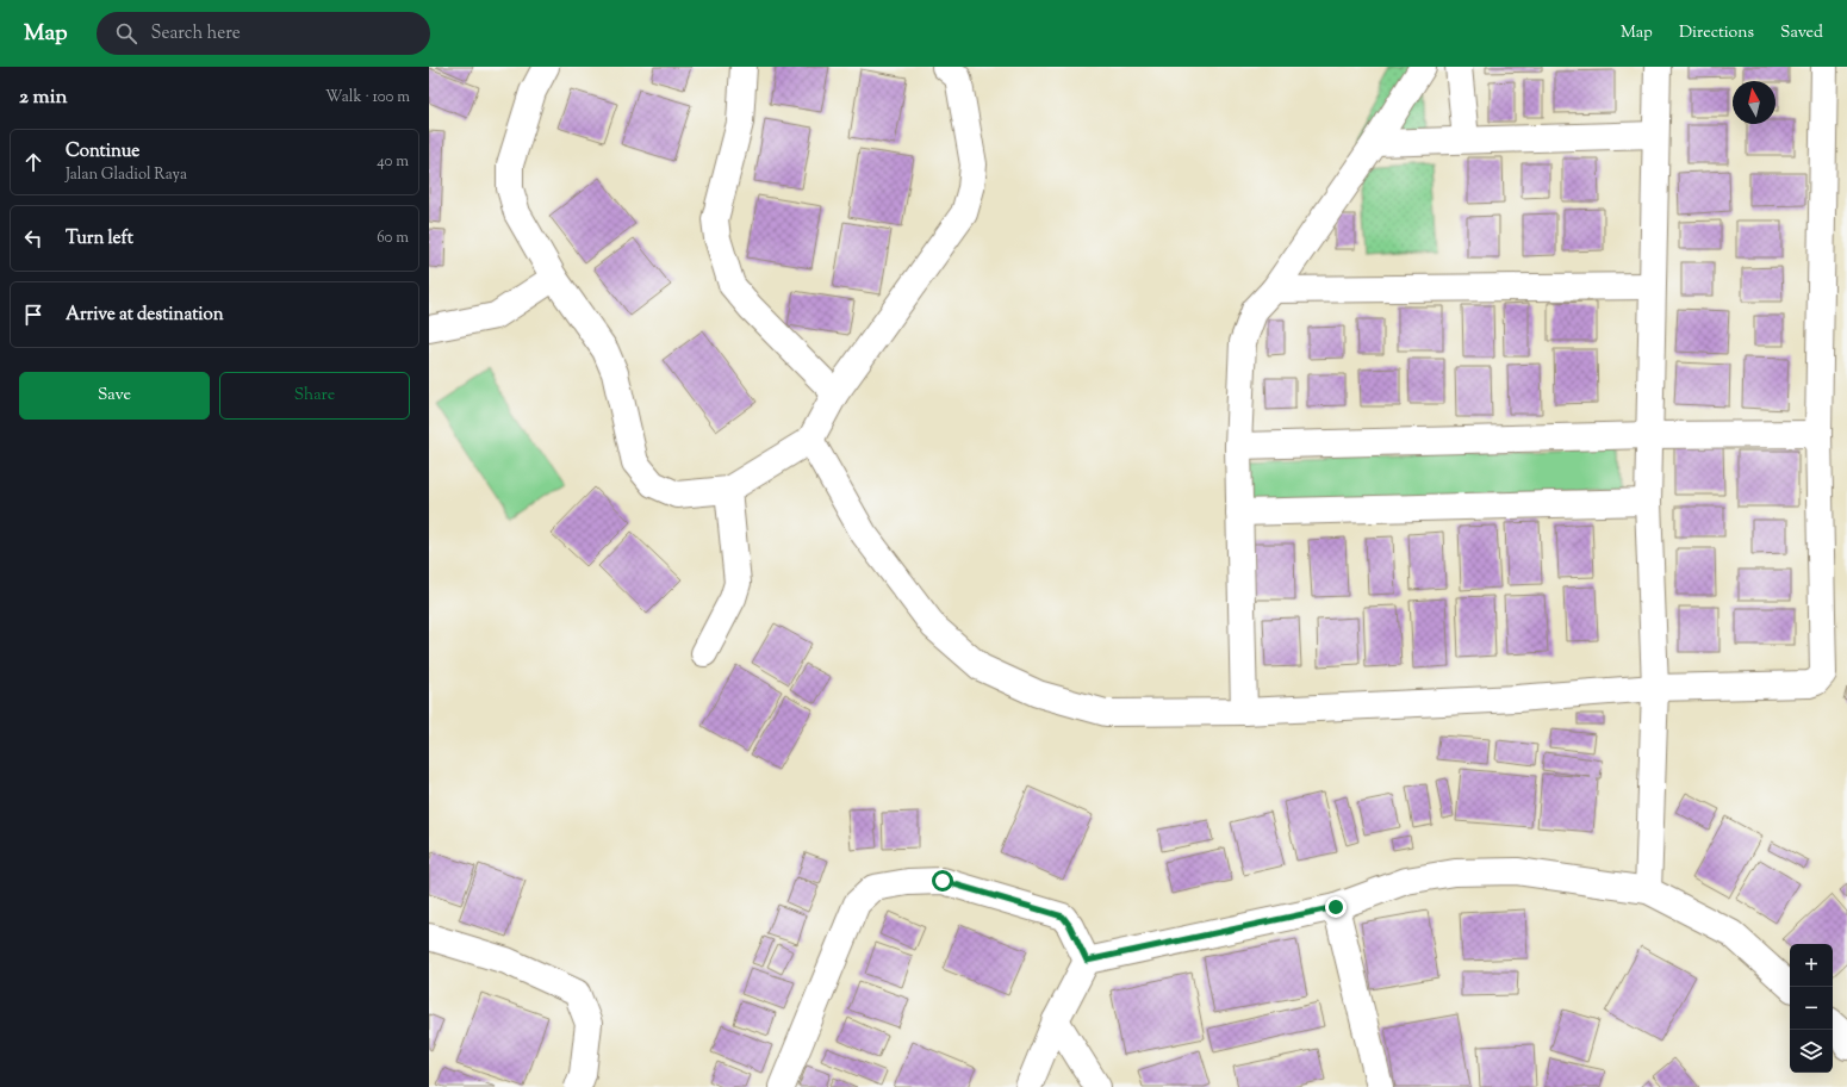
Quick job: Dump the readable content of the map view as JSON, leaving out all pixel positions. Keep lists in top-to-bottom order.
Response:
{
  "north": "top",
  "page": {
    "header": "Map",
    "search": "Search here",
    "nav": ["Map", "Directions", "Saved"],
    "heading": ["2 min", "Walk · 100 m"],
    "list": [
      ["Continue", "Jalan Gladiol Raya", "40 m"],
      ["Turn left", "60 m"],
      "Arrive at destination"
    ],
    "buttons": ["Save", "Share"],
    "map_buttons": ["+", "−"]
  }
}
